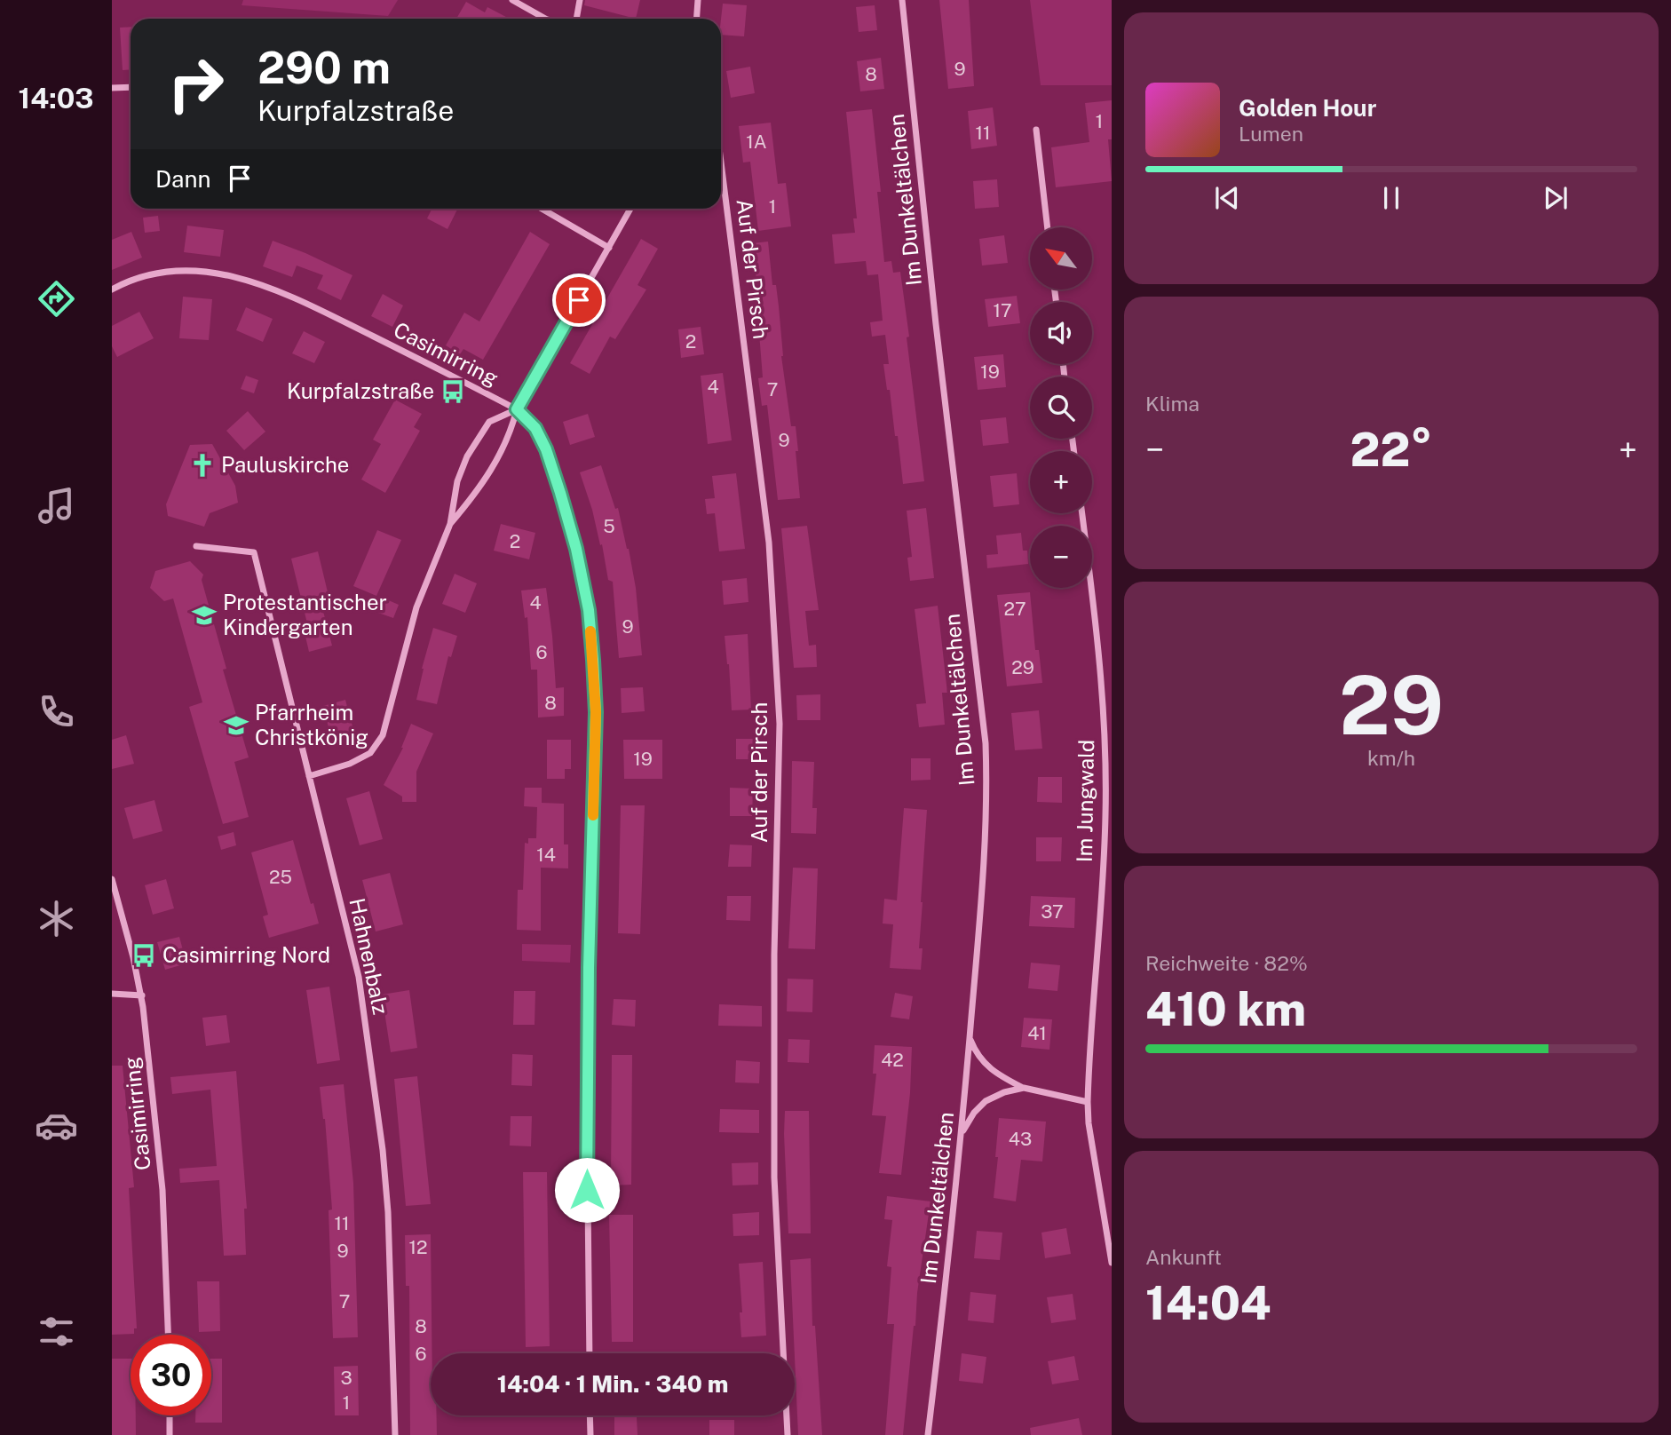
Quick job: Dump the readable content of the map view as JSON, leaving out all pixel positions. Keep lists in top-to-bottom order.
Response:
{
  "streets": {
    "street": [
      "Im Dunkeltälchen",
      "Auf der Pirsch",
      "Casimirring",
      "Im Jungwald",
      "Hahnenbalz"
    ]
  },
  "places": {
    "bus stop": ["Kurpfalzstraße", "Casimirring Nord"],
    "church": ["Pauluskirche"],
    "school or university": ["Protestantischer Kindergarten", "Pfarrheim Christkönig"]
  },
  "house_numbers": [
    "9",
    "8",
    "1",
    "11",
    "1A",
    "1",
    "17",
    "2",
    "19",
    "4",
    "7",
    "9",
    "5",
    "2",
    "4",
    "27",
    "9",
    "6",
    "29",
    "8",
    "19",
    "14",
    "25",
    "37",
    "41",
    "42",
    "43",
    "11",
    "12",
    "9",
    "7",
    "8",
    "6",
    "3",
    "1"
  ],
  "north": "top left",
  "page": {
    "tabs": "14:03",
    "turn": ["290 m", "Kurpfalzstraße"],
    "song": ["Golden Hour", "Lumen"],
    "then": "Dann",
    "map_buttons": ["+", "−"],
    "tile": [
      "Klima",
      ["29", "km/h"],
      ["Reichweite · 82%", "410 km"],
      ["Ankunft", "14:04"]
    ],
    "heat": ["−", "22°", "+"],
    "limit": "30",
    "trip": "14:04 · 1 Min. · 340 m"
  }
}
